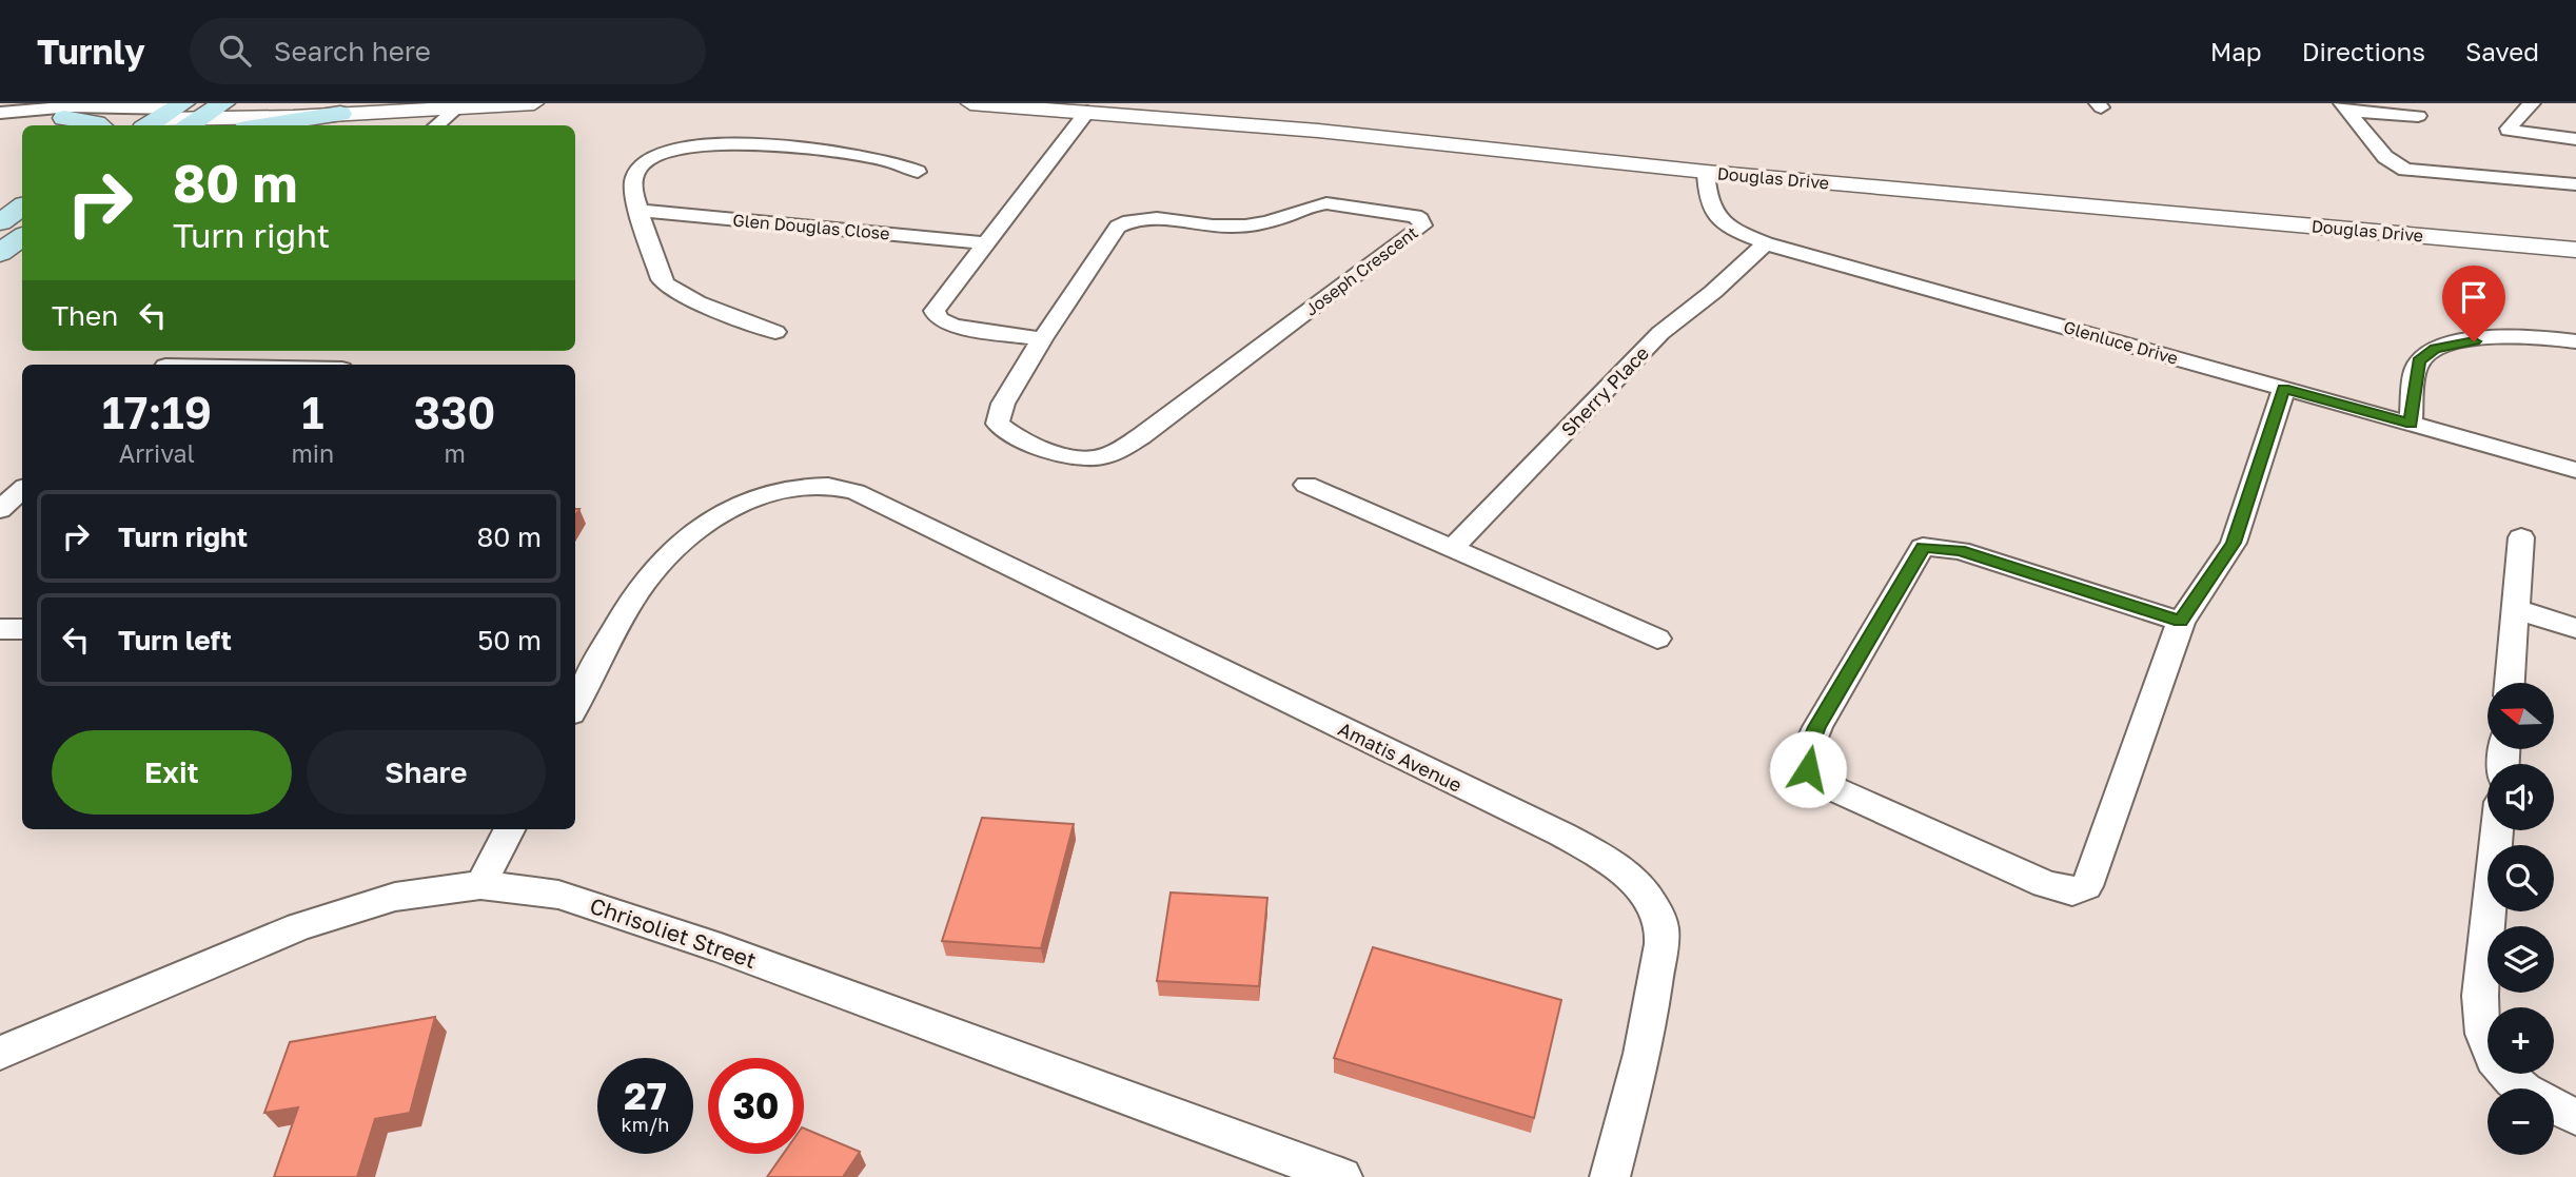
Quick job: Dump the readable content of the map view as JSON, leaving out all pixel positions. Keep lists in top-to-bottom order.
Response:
{
  "streets": {
    "street": [
      "Douglas Drive",
      "Glen Douglas Close",
      "Joseph Crescent",
      "Glenluce Drive",
      "Sherry Place",
      "Amatis Avenue",
      "Chrisoliet Street"
    ]
  },
  "crossings": [
    ["Douglas Drive", "Glenluce Drive"],
    ["Glenluce Drive", "Sherry Place"]
  ],
  "north": "left",
  "page": {
    "header": "Turnly",
    "search": "Search here",
    "nav": ["Map", "Directions", "Saved"],
    "turn": ["80 m", "Turn right"],
    "then": "Then",
    "eta": [
      "17:19",
      "Arrival",
      "1",
      "min",
      "330",
      "m"
    ],
    "list": [
      {
        "name": "Turn right",
        "value": "80 m"
      },
      {
        "name": "Turn left",
        "value": "50 m"
      }
    ],
    "map_buttons": ["+", "−"],
    "buttons": ["Exit", "Share"],
    "speed": "27 km/h",
    "limit": "30"
  }
}
